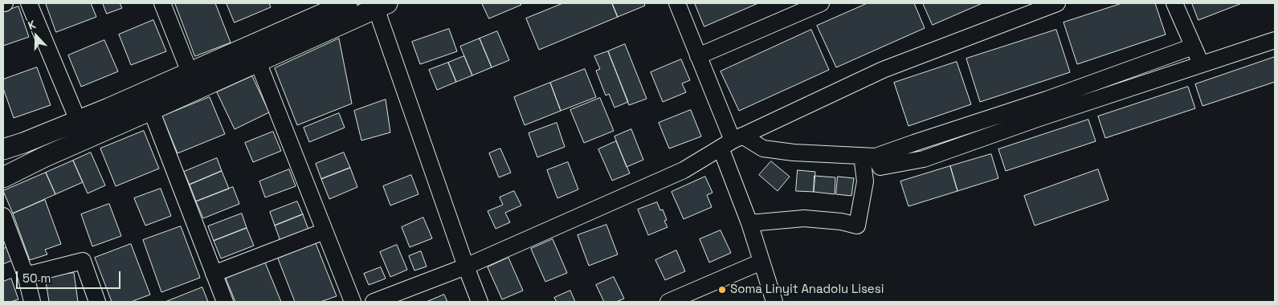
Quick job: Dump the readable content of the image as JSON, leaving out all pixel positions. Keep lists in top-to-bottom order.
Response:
{
  "places": ["Soma Linyit Anadolu Lisesi"],
  "scale_bar": "50 m",
  "north": "top"
}
